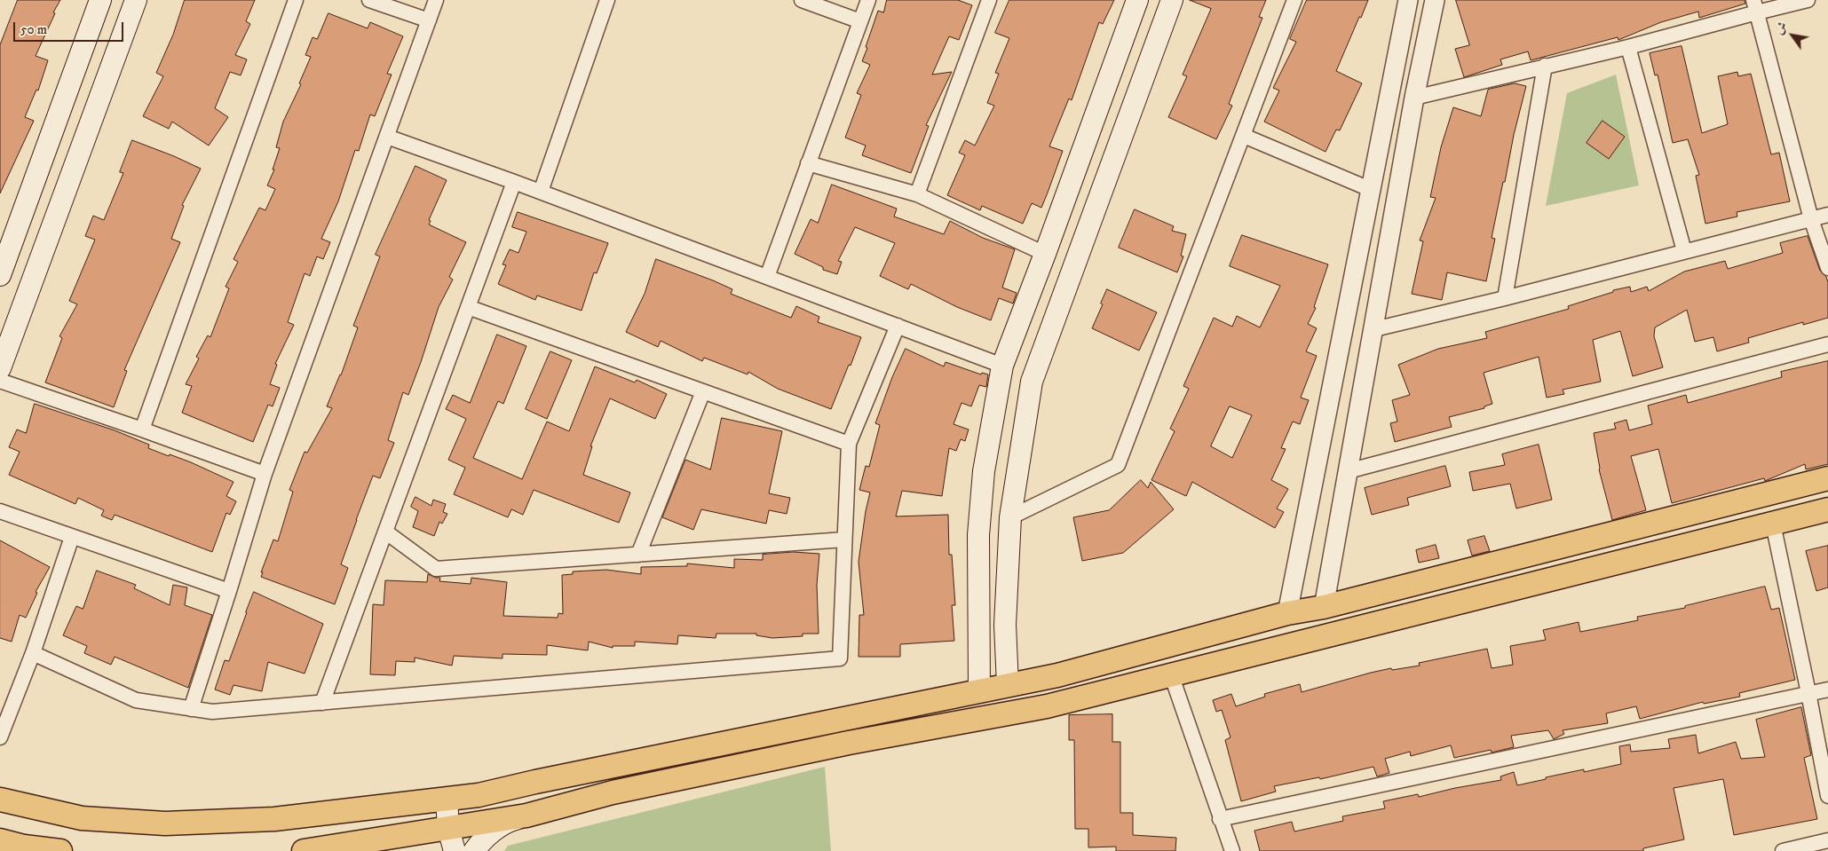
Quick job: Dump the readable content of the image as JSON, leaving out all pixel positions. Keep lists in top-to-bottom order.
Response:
{
  "scale_bar": "50 m",
  "north": "top left"
}
